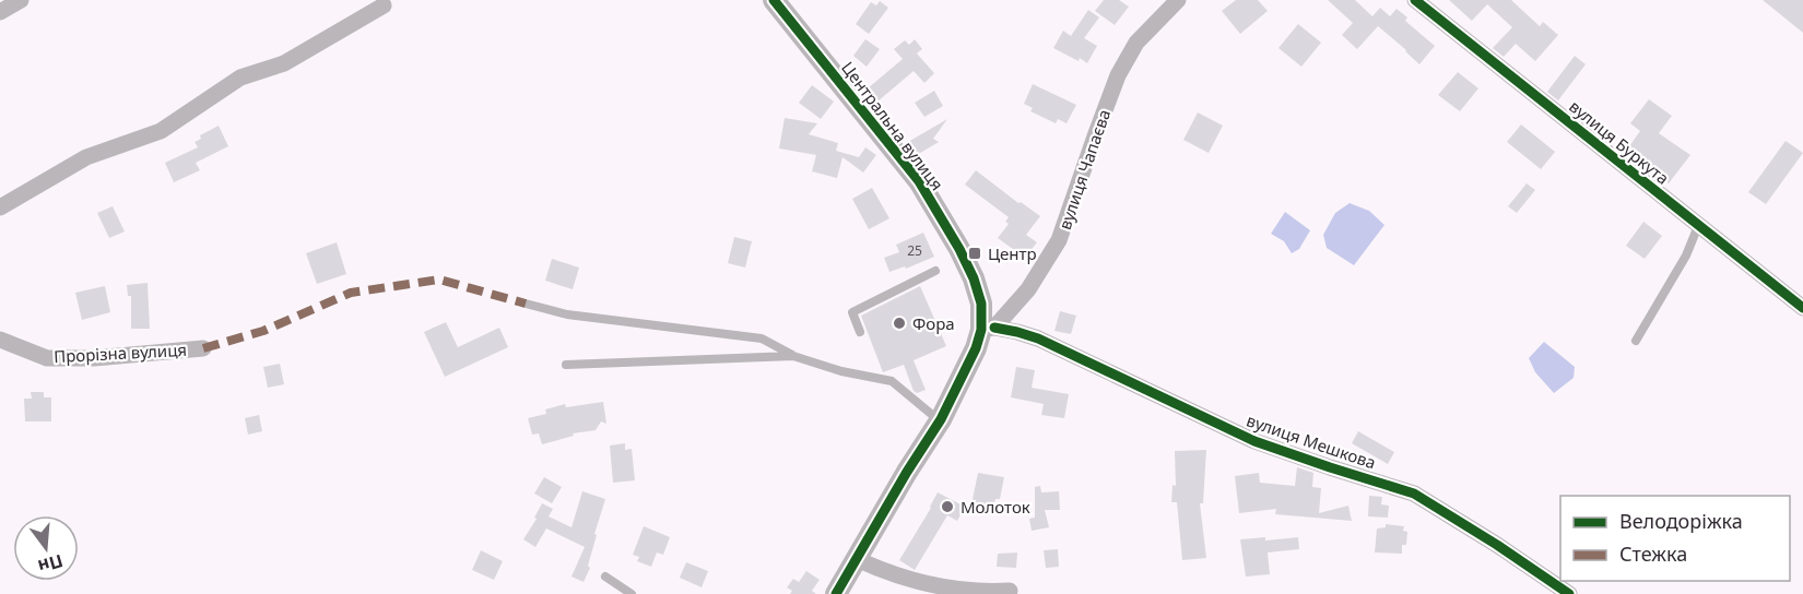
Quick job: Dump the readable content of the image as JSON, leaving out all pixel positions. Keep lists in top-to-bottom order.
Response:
{
  "streets": {
    "street": [
      "Центральна вулиця",
      "вулиця Буркута",
      "вулиця Чапаєва",
      "Прорізна вулиця",
      "вулиця Мешкова"
    ]
  },
  "crossings": [
    ["Центральна вулиця", "вулиця Чапаєва"],
    ["Центральна вулиця", "вулиця Мешкова"],
    ["вулиця Чапаєва", "вулиця Мешкова"]
  ],
  "places": {
    "transit": ["Центр"],
    "other": ["Фора", "Молоток"]
  },
  "house_numbers": ["25"],
  "legend": ["Велодоріжка", "Стежка"],
  "north": "bottom"
}
